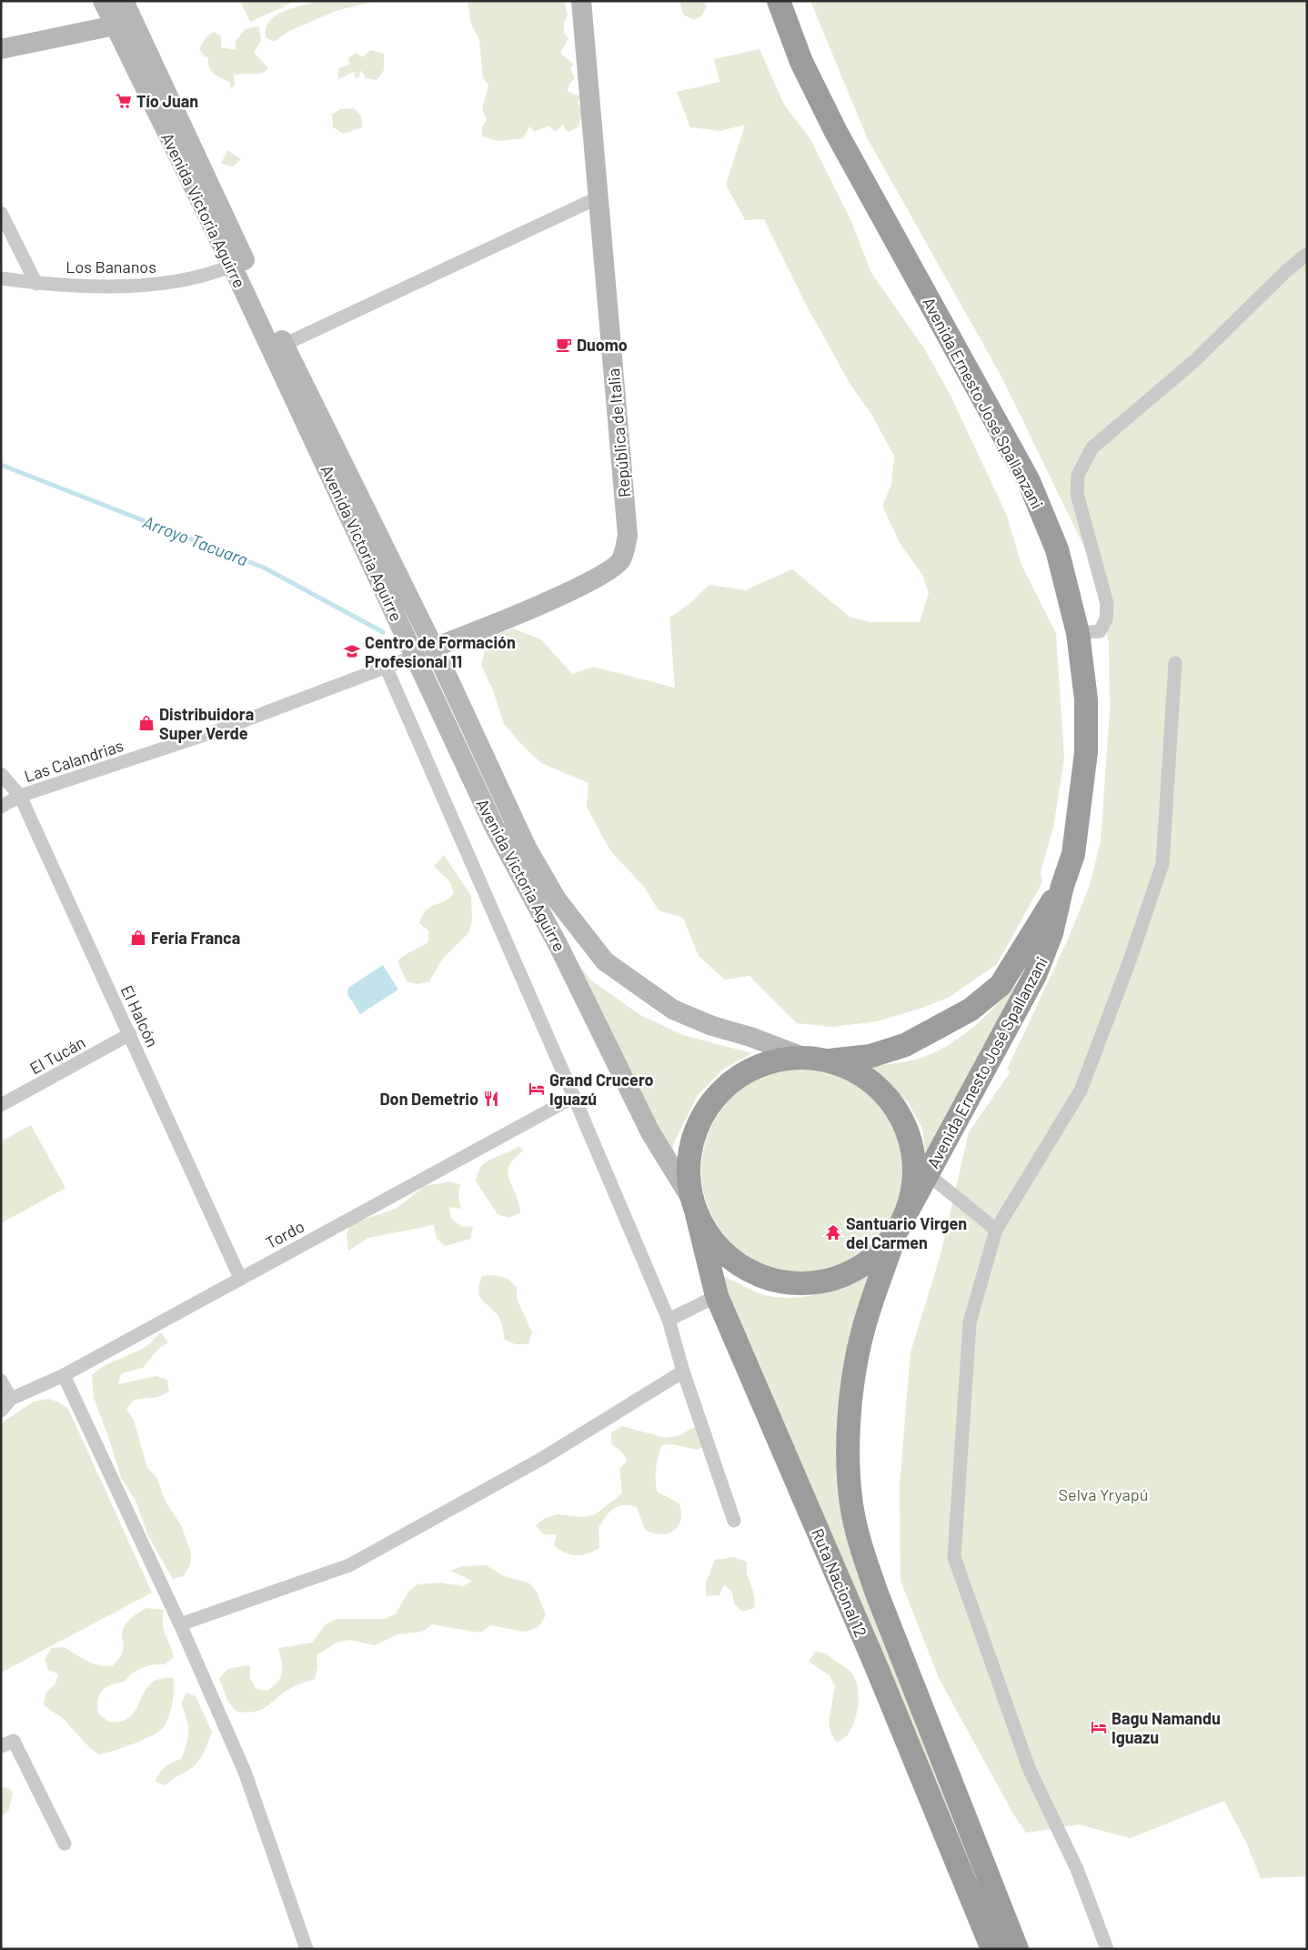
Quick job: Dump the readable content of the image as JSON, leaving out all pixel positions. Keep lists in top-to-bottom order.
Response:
{
  "streets": {
    "highway": ["Avenida Ernesto José Spallanzani", "Ruta Nacional 12"],
    "main road": ["Avenida Victoria Aguirre", "República de Italia"],
    "street": [
      "Los Bananos",
      "Las Calandrias",
      "El Halcón",
      "El Tucán",
      "Tordo"
    ]
  },
  "crossings": [
    ["Avenida Victoria Aguirre", "Los Bananos"],
    ["Avenida Victoria Aguirre", "Avenida Ernesto José Spallanzani"],
    ["Avenida Victoria Aguirre", "República de Italia"],
    ["Avenida Victoria Aguirre", "Las Calandrias"],
    ["Avenida Victoria Aguirre", "Ruta Nacional 12"],
    ["Avenida Ernesto José Spallanzani", "Ruta Nacional 12"],
    ["República de Italia", "Las Calandrias"],
    ["Las Calandrias", "El Halcón"],
    ["El Halcón", "El Tucán"],
    ["El Halcón", "Tordo"]
  ],
  "water": ["Arroyo Tacuara"],
  "parks": ["Selva Yryapú"],
  "places": {
    "supermarket": ["Tío Juan"],
    "cafe": ["Duomo"],
    "school or university": ["Centro de Formación Profesional 11"],
    "shop": ["Distribuidora Super Verde", "Feria Franca"],
    "hotel": ["Grand Crucero Iguazú", "Bagu Namandu Iguazu"],
    "restaurant": ["Don Demetrio"],
    "temple": ["Santuario Virgen del Carmen"]
  }
}
